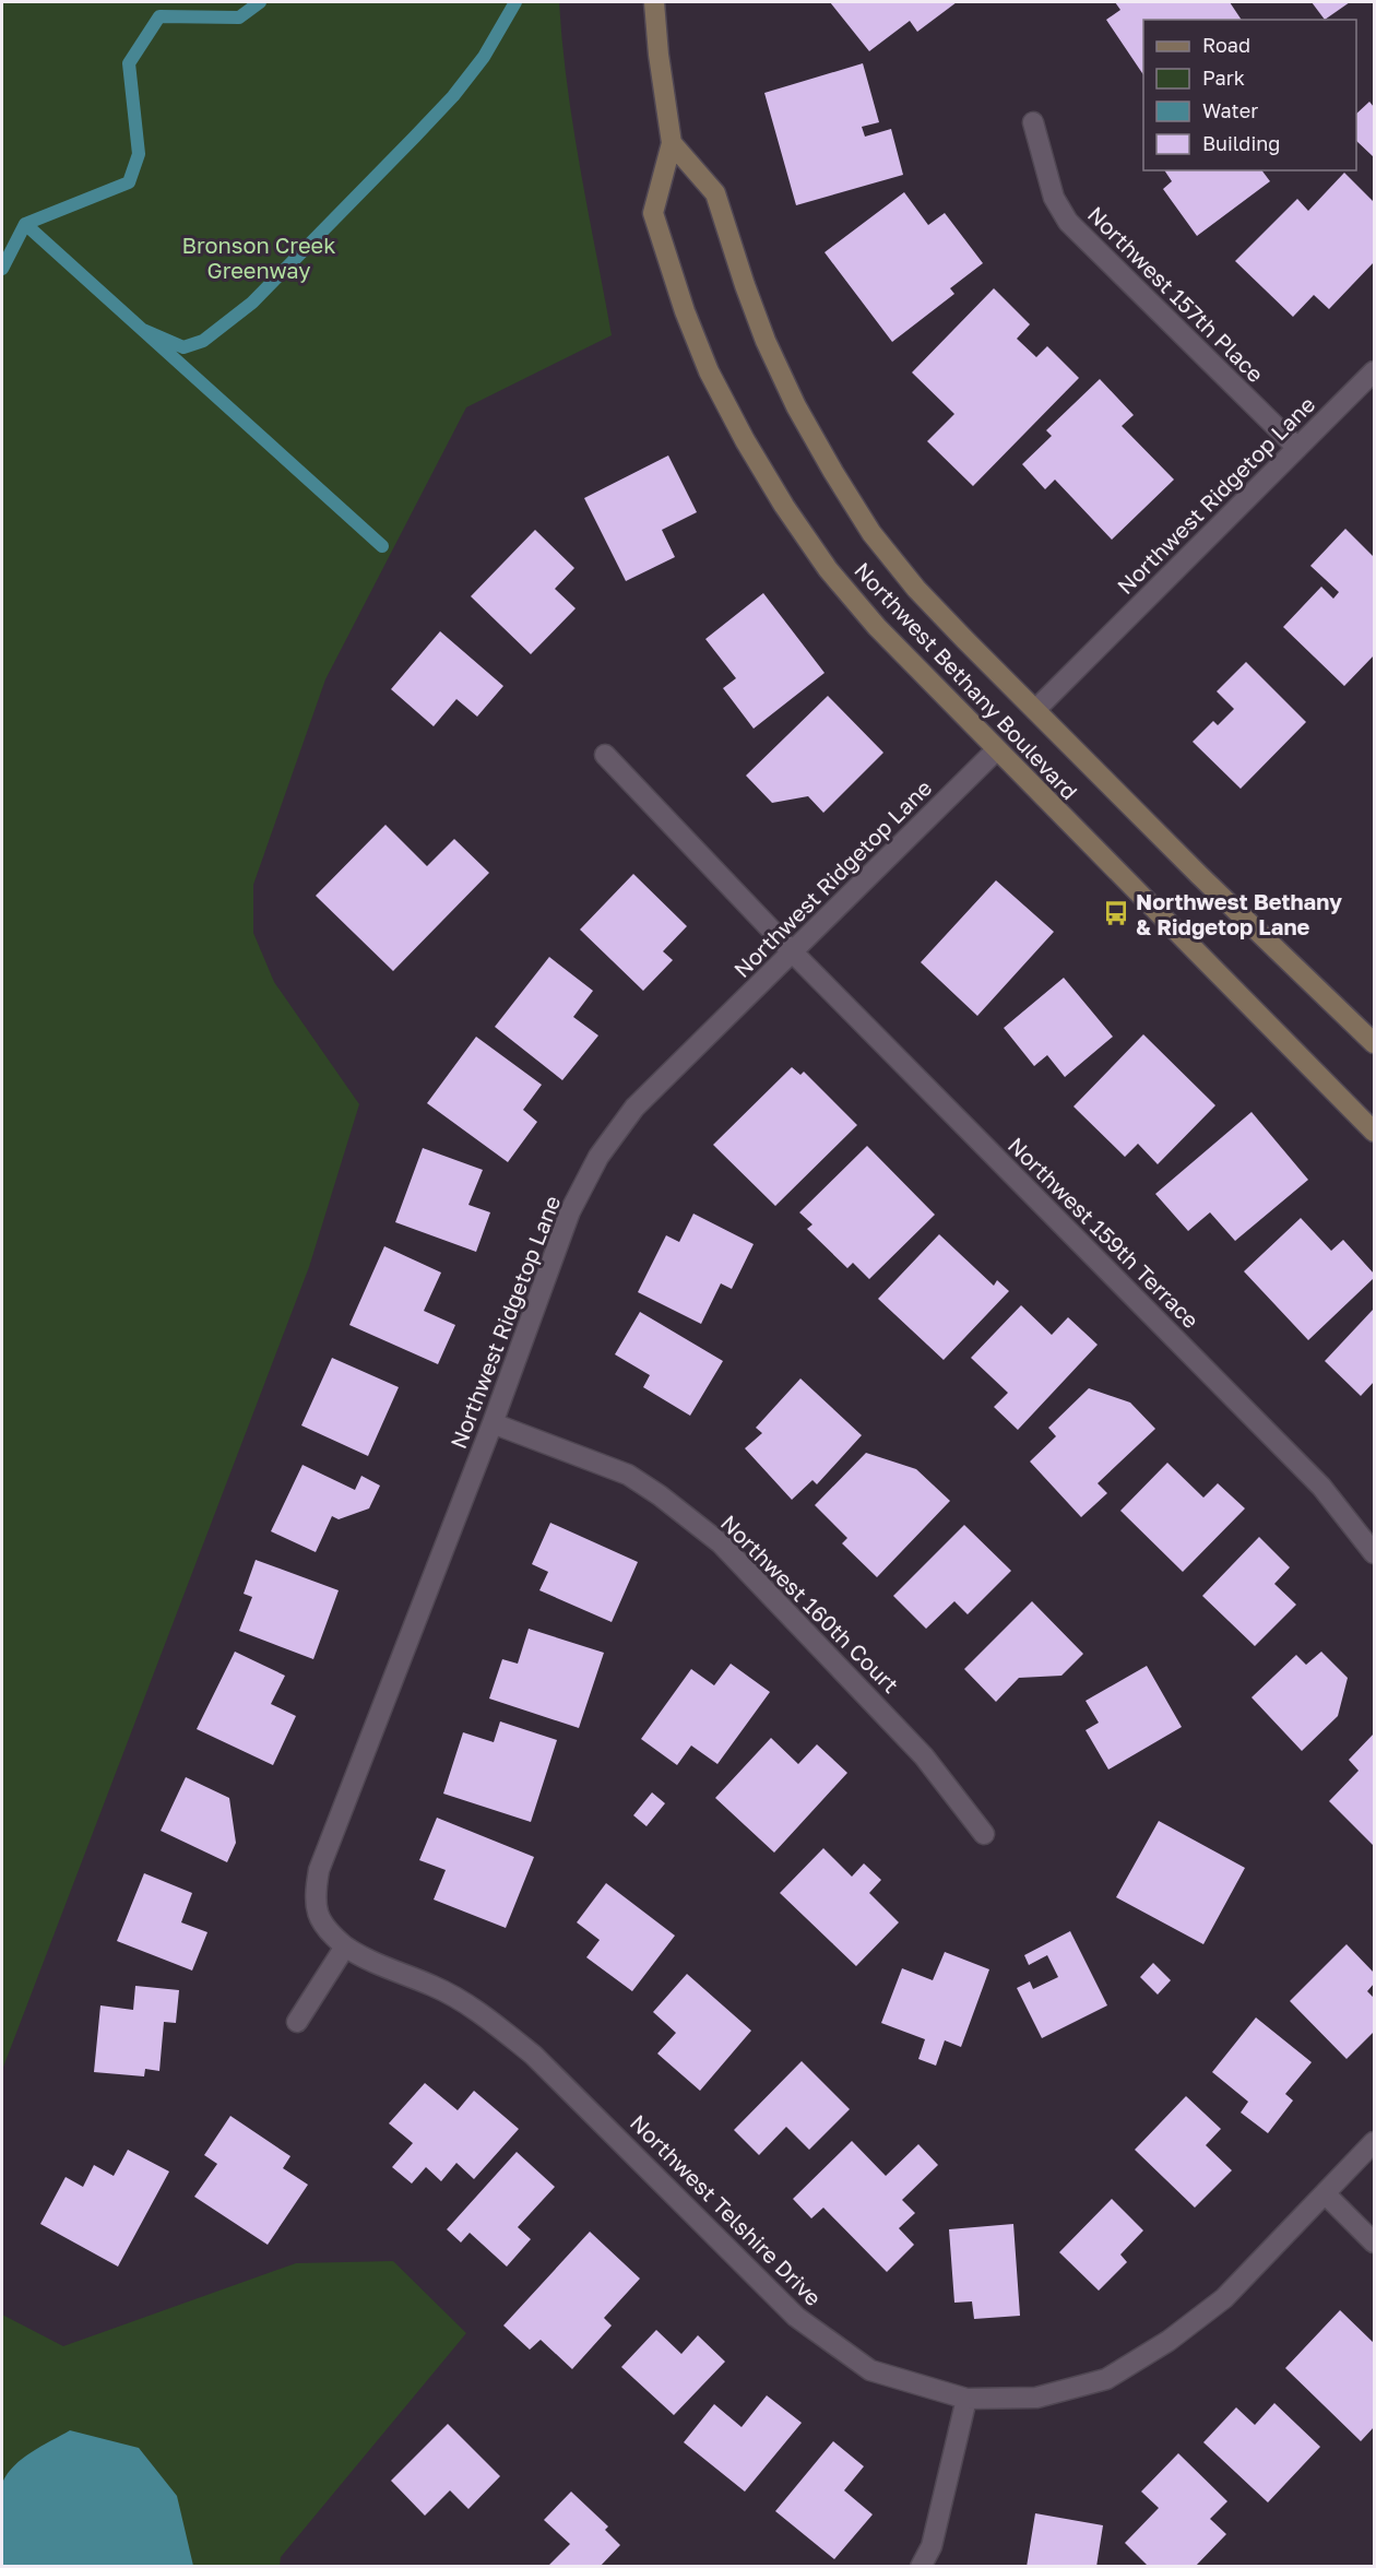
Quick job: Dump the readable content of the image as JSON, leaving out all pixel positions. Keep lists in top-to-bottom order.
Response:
{
  "streets": {
    "main road": ["Northwest Bethany Boulevard"],
    "street": [
      "Northwest 157th Place",
      "Northwest Ridgetop Lane",
      "Northwest 159th Terrace",
      "Northwest 160th Court",
      "Northwest Telshire Drive"
    ]
  },
  "crossings": [
    ["Northwest 157th Place", "Northwest Ridgetop Lane"],
    ["Northwest Ridgetop Lane", "Northwest Bethany Boulevard"],
    ["Northwest Ridgetop Lane", "Northwest 159th Terrace"],
    ["Northwest Ridgetop Lane", "Northwest 160th Court"],
    ["Northwest Ridgetop Lane", "Northwest Telshire Drive"]
  ],
  "parks": ["Bronson Creek Greenway"],
  "places": {
    "bus stop": ["Northwest Bethany & Ridgetop Lane"]
  },
  "legend": [
    "Road",
    "Park",
    "Water",
    "Building"
  ]
}
